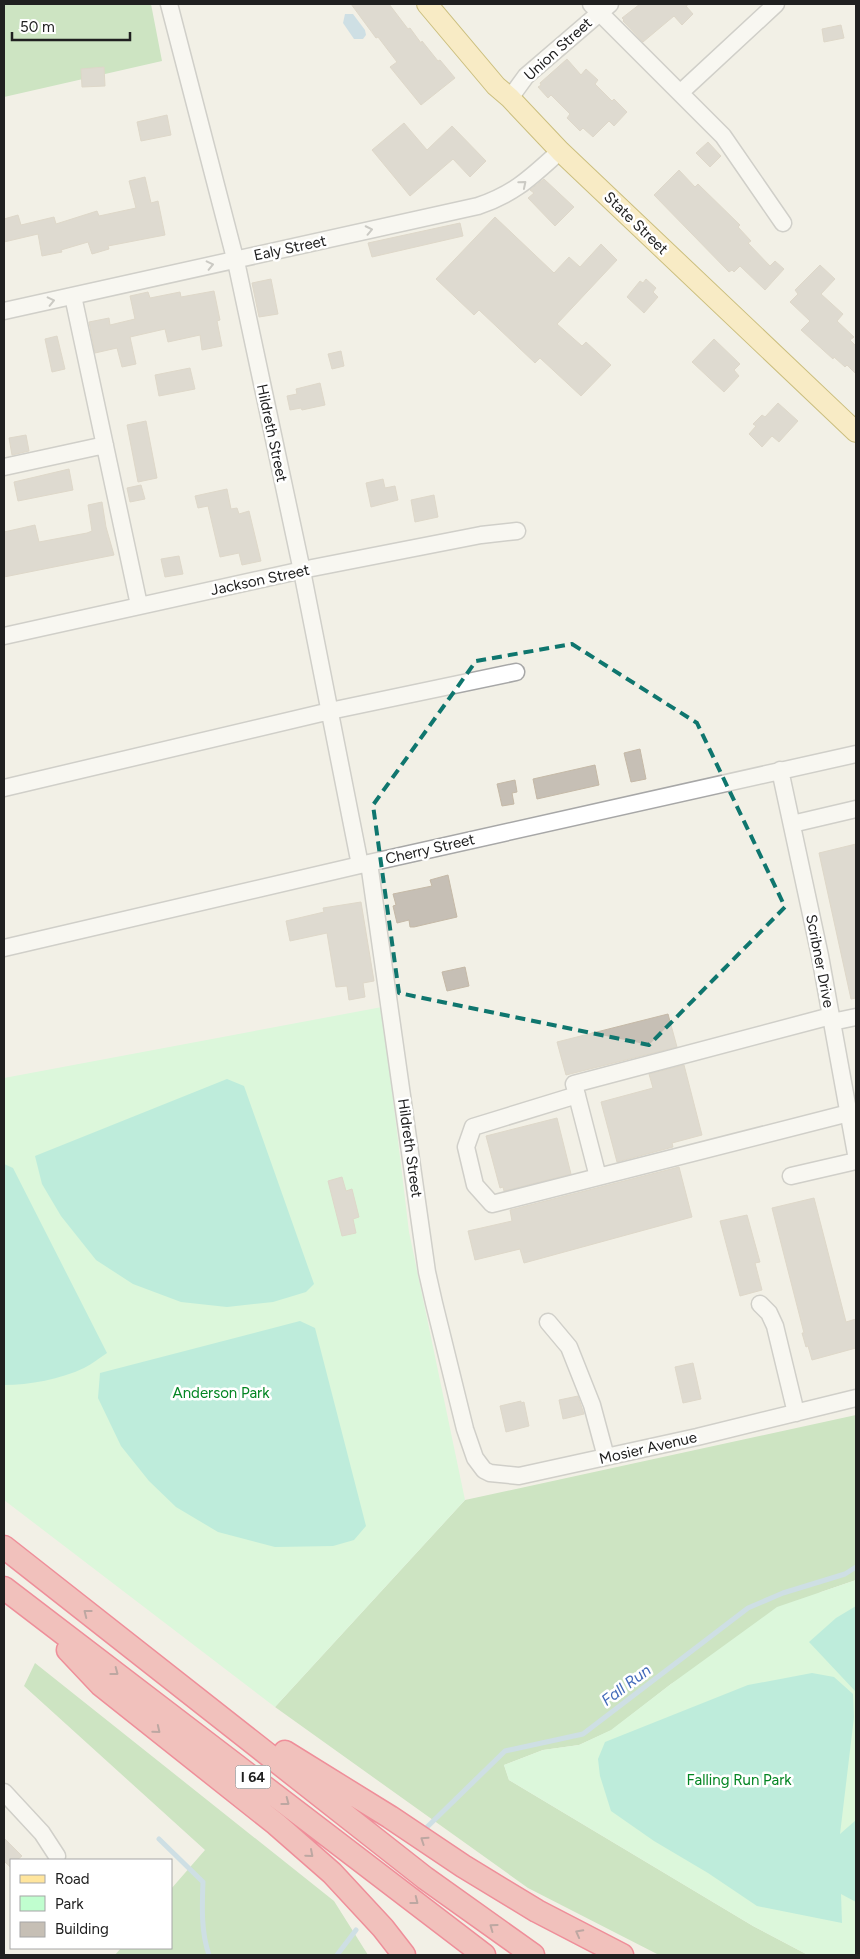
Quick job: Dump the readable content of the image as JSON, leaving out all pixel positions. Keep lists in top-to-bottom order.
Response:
{
  "streets": {
    "highway": ["I 64"],
    "main road": ["State Street"],
    "street": [
      "Union Street",
      "Ealy Street",
      "Hildreth Street",
      "Jackson Street",
      "Cherry Street",
      "Scribner Drive",
      "Mosier Avenue"
    ]
  },
  "crossings": [
    ["Union Street", "State Street"],
    ["State Street", "Ealy Street"],
    ["Ealy Street", "Hildreth Street"],
    ["Hildreth Street", "Jackson Street"],
    ["Hildreth Street", "Cherry Street"],
    ["Hildreth Street", "Mosier Avenue"],
    ["Cherry Street", "Scribner Drive"]
  ],
  "one_way": ["Ealy Street"],
  "water": ["Fall Run"],
  "parks": ["Anderson Park", "Falling Run Park"],
  "legend": ["Road", "Park", "Building"],
  "scale_bar": "50 m"
}
